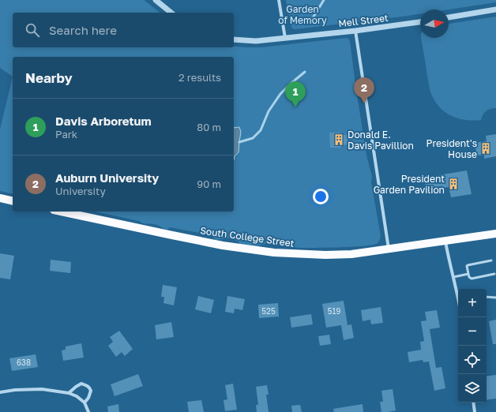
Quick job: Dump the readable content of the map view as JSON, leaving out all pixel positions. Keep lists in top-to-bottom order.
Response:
{
  "streets": {
    "main road": ["South College Street"],
    "street": ["Mell Street"]
  },
  "parks": ["Garden of Memory"],
  "places": {
    "building": ["Donald E. Davis Pavillion", "President's House", "President Garden Pavilion"]
  },
  "house_numbers": ["525", "519", "638"],
  "north": "right",
  "page": {
    "search": "Search here",
    "heading": ["Nearby", "2 results"],
    "pins": ["2", "1"],
    "list": [
      {
        "mark": "1",
        "name": "Davis Arboretum",
        "note": "Park",
        "value": "80 m"
      },
      {
        "mark": "2",
        "name": "Auburn University",
        "note": "University",
        "value": "90 m"
      }
    ],
    "map_buttons": ["+", "−"]
  }
}
